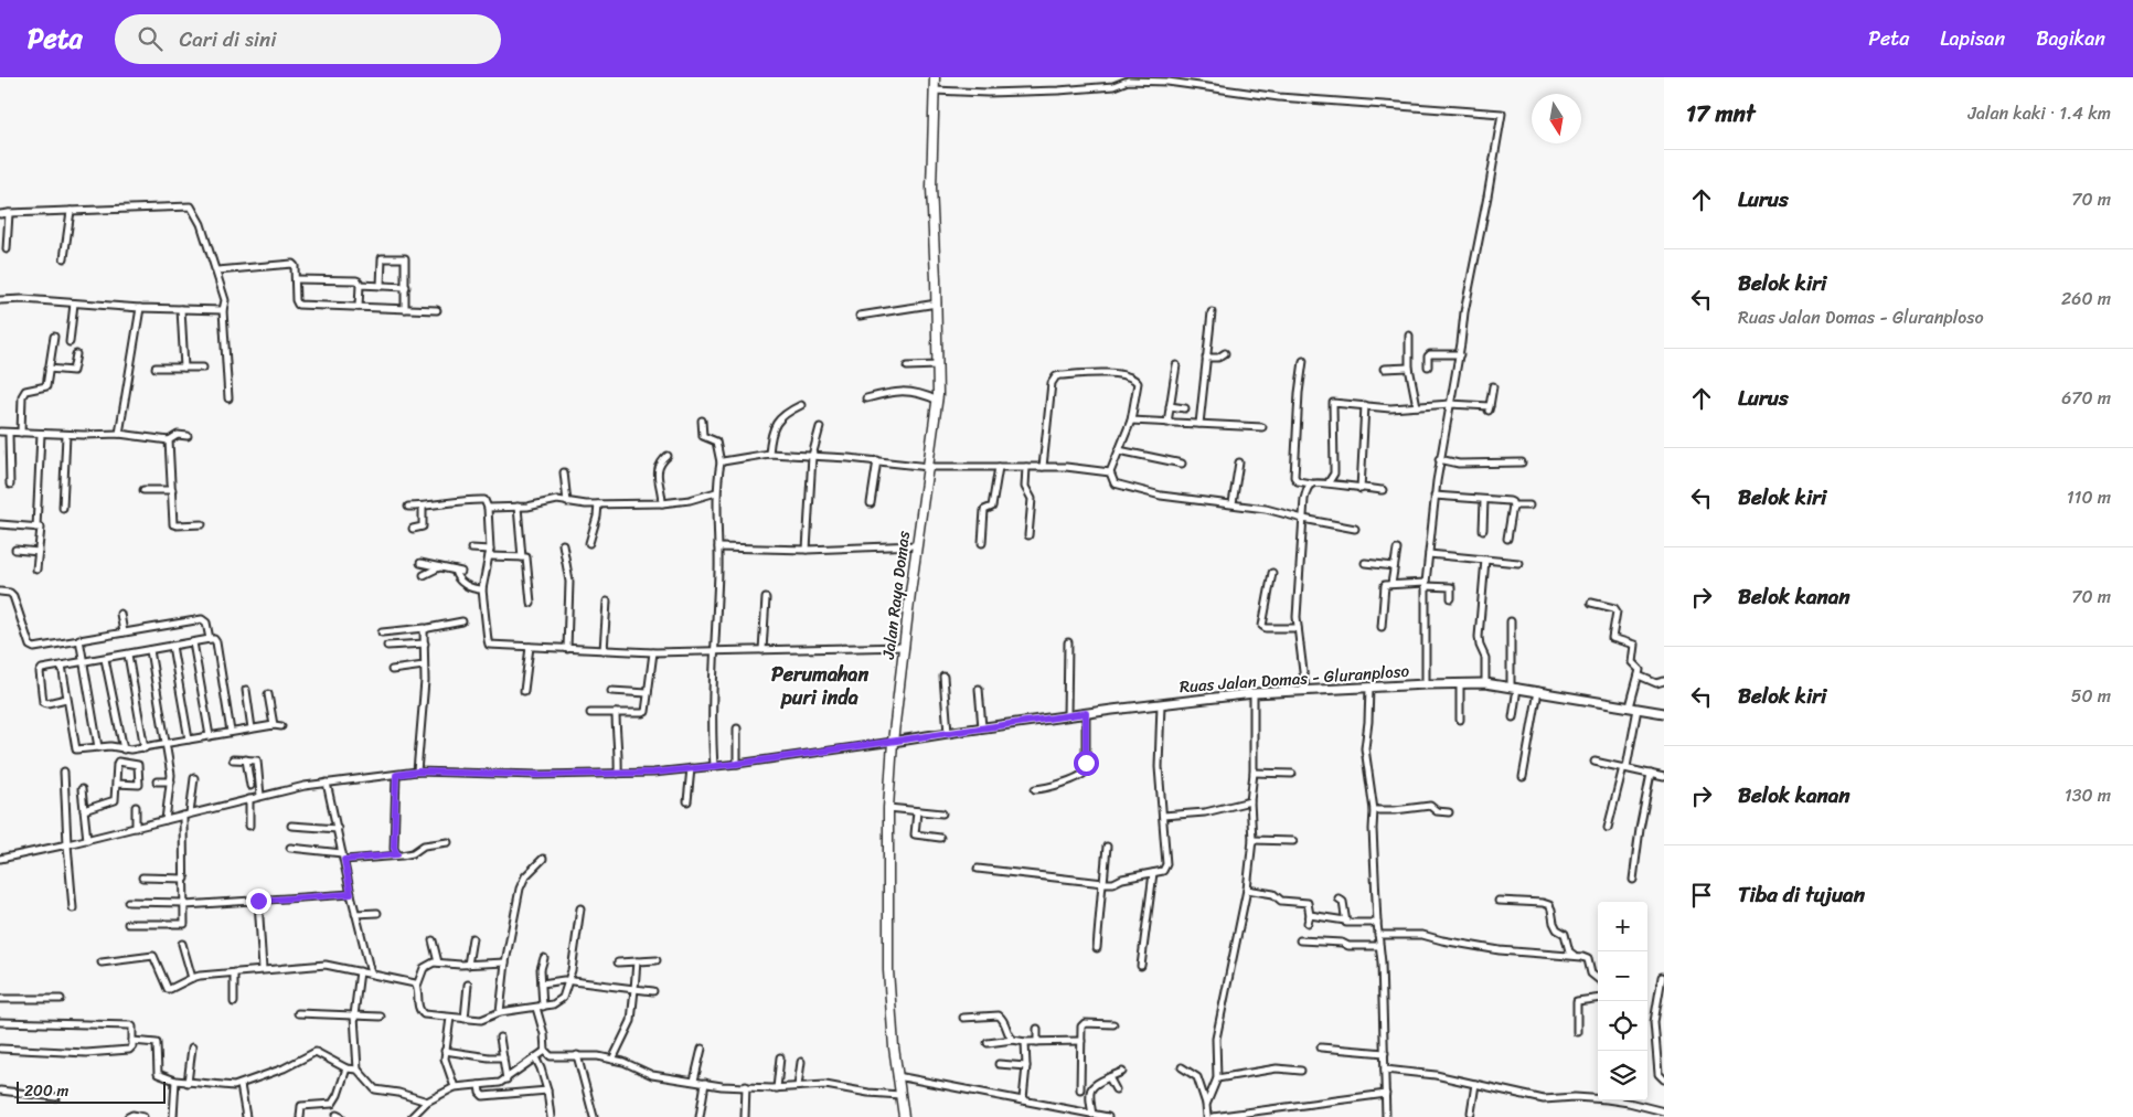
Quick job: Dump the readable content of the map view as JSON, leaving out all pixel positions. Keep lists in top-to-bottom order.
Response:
{
  "streets": {
    "highway": ["Jalan Raya Domas"],
    "main road": ["Ruas Jalan Domas - Gluranploso"]
  },
  "crossings": [
    ["Jalan Raya Domas", "Ruas Jalan Domas - Gluranploso"]
  ],
  "districts": ["Perumahan puri inda"],
  "scale_bar": "200 m",
  "north": "bottom",
  "page": {
    "header": "Peta",
    "search": "Cari di sini",
    "nav": ["Peta", "Lapisan", "Bagikan"],
    "heading": ["17 mnt", "Jalan kaki · 1.4 km"],
    "list": [
      ["Lurus", "70 m"],
      ["Belok kiri", "Ruas Jalan Domas - Gluranploso", "260 m"],
      ["Lurus", "670 m"],
      ["Belok kiri", "110 m"],
      ["Belok kanan", "70 m"],
      ["Belok kiri", "50 m"],
      ["Belok kanan", "130 m"],
      "Tiba di tujuan"
    ],
    "map_buttons": ["+", "−"],
    "scale": "200 m"
  }
}
